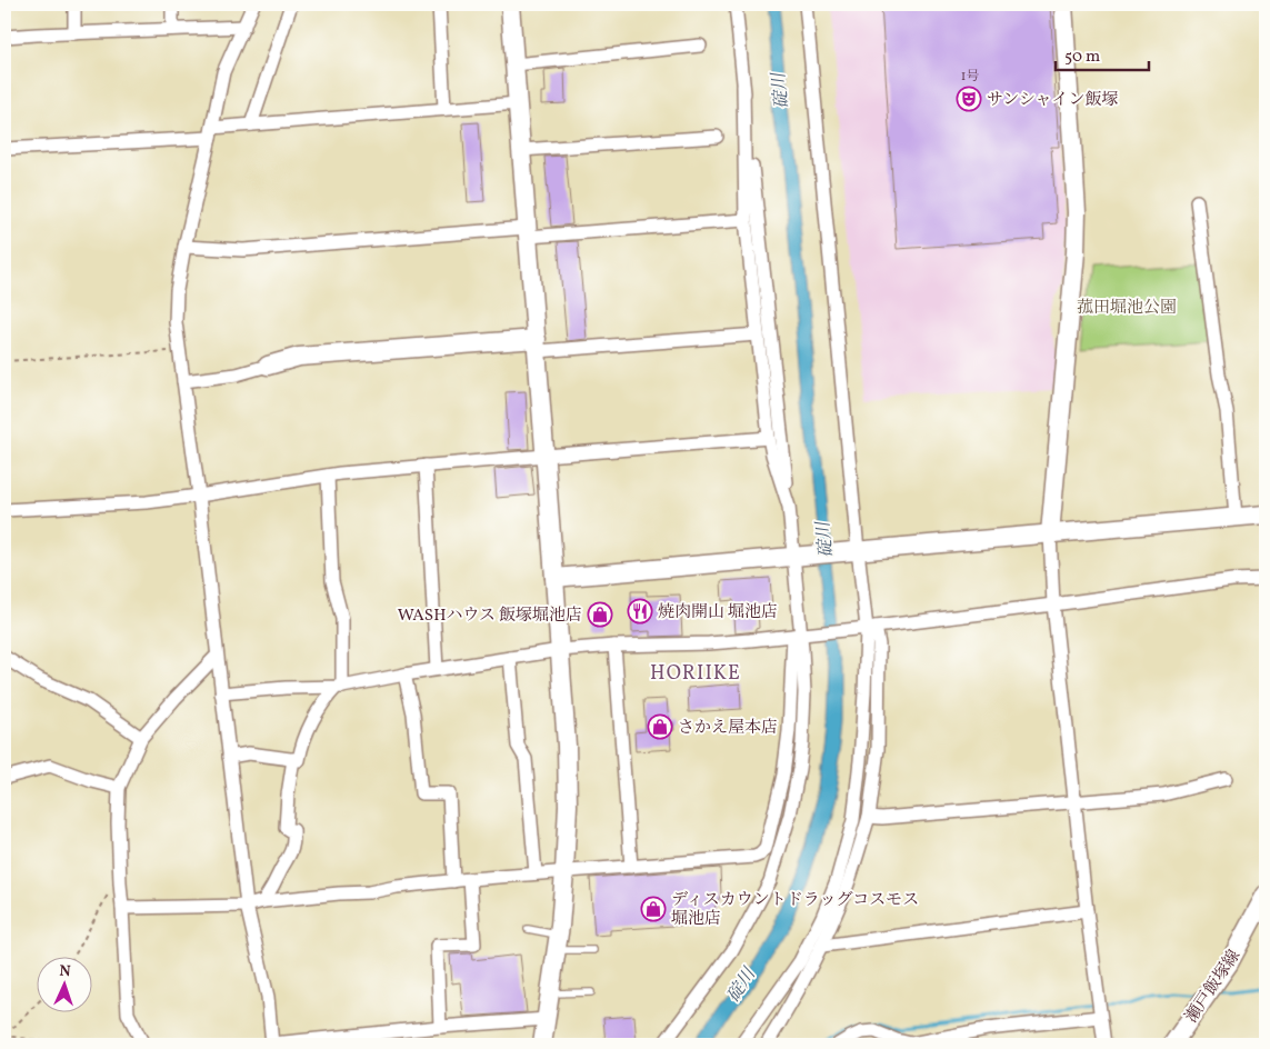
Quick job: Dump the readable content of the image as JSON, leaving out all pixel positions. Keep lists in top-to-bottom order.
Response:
{
  "streets": {
    "street": ["瀬戸飯塚線"]
  },
  "districts": ["HORIIKE"],
  "water": ["碇川"],
  "parks": ["菰田堀池公園"],
  "places": {
    "theatre": ["サンシャイン飯塚"],
    "restaurant": ["焼肉開山 堀池店"],
    "shop": ["WASHハウス 飯塚堀池店", "さかえ屋本店", "ディスカウントドラッグコスモス 堀池店"]
  },
  "house_numbers": ["1号"],
  "scale_bar": "50 m",
  "north": "top"
}
